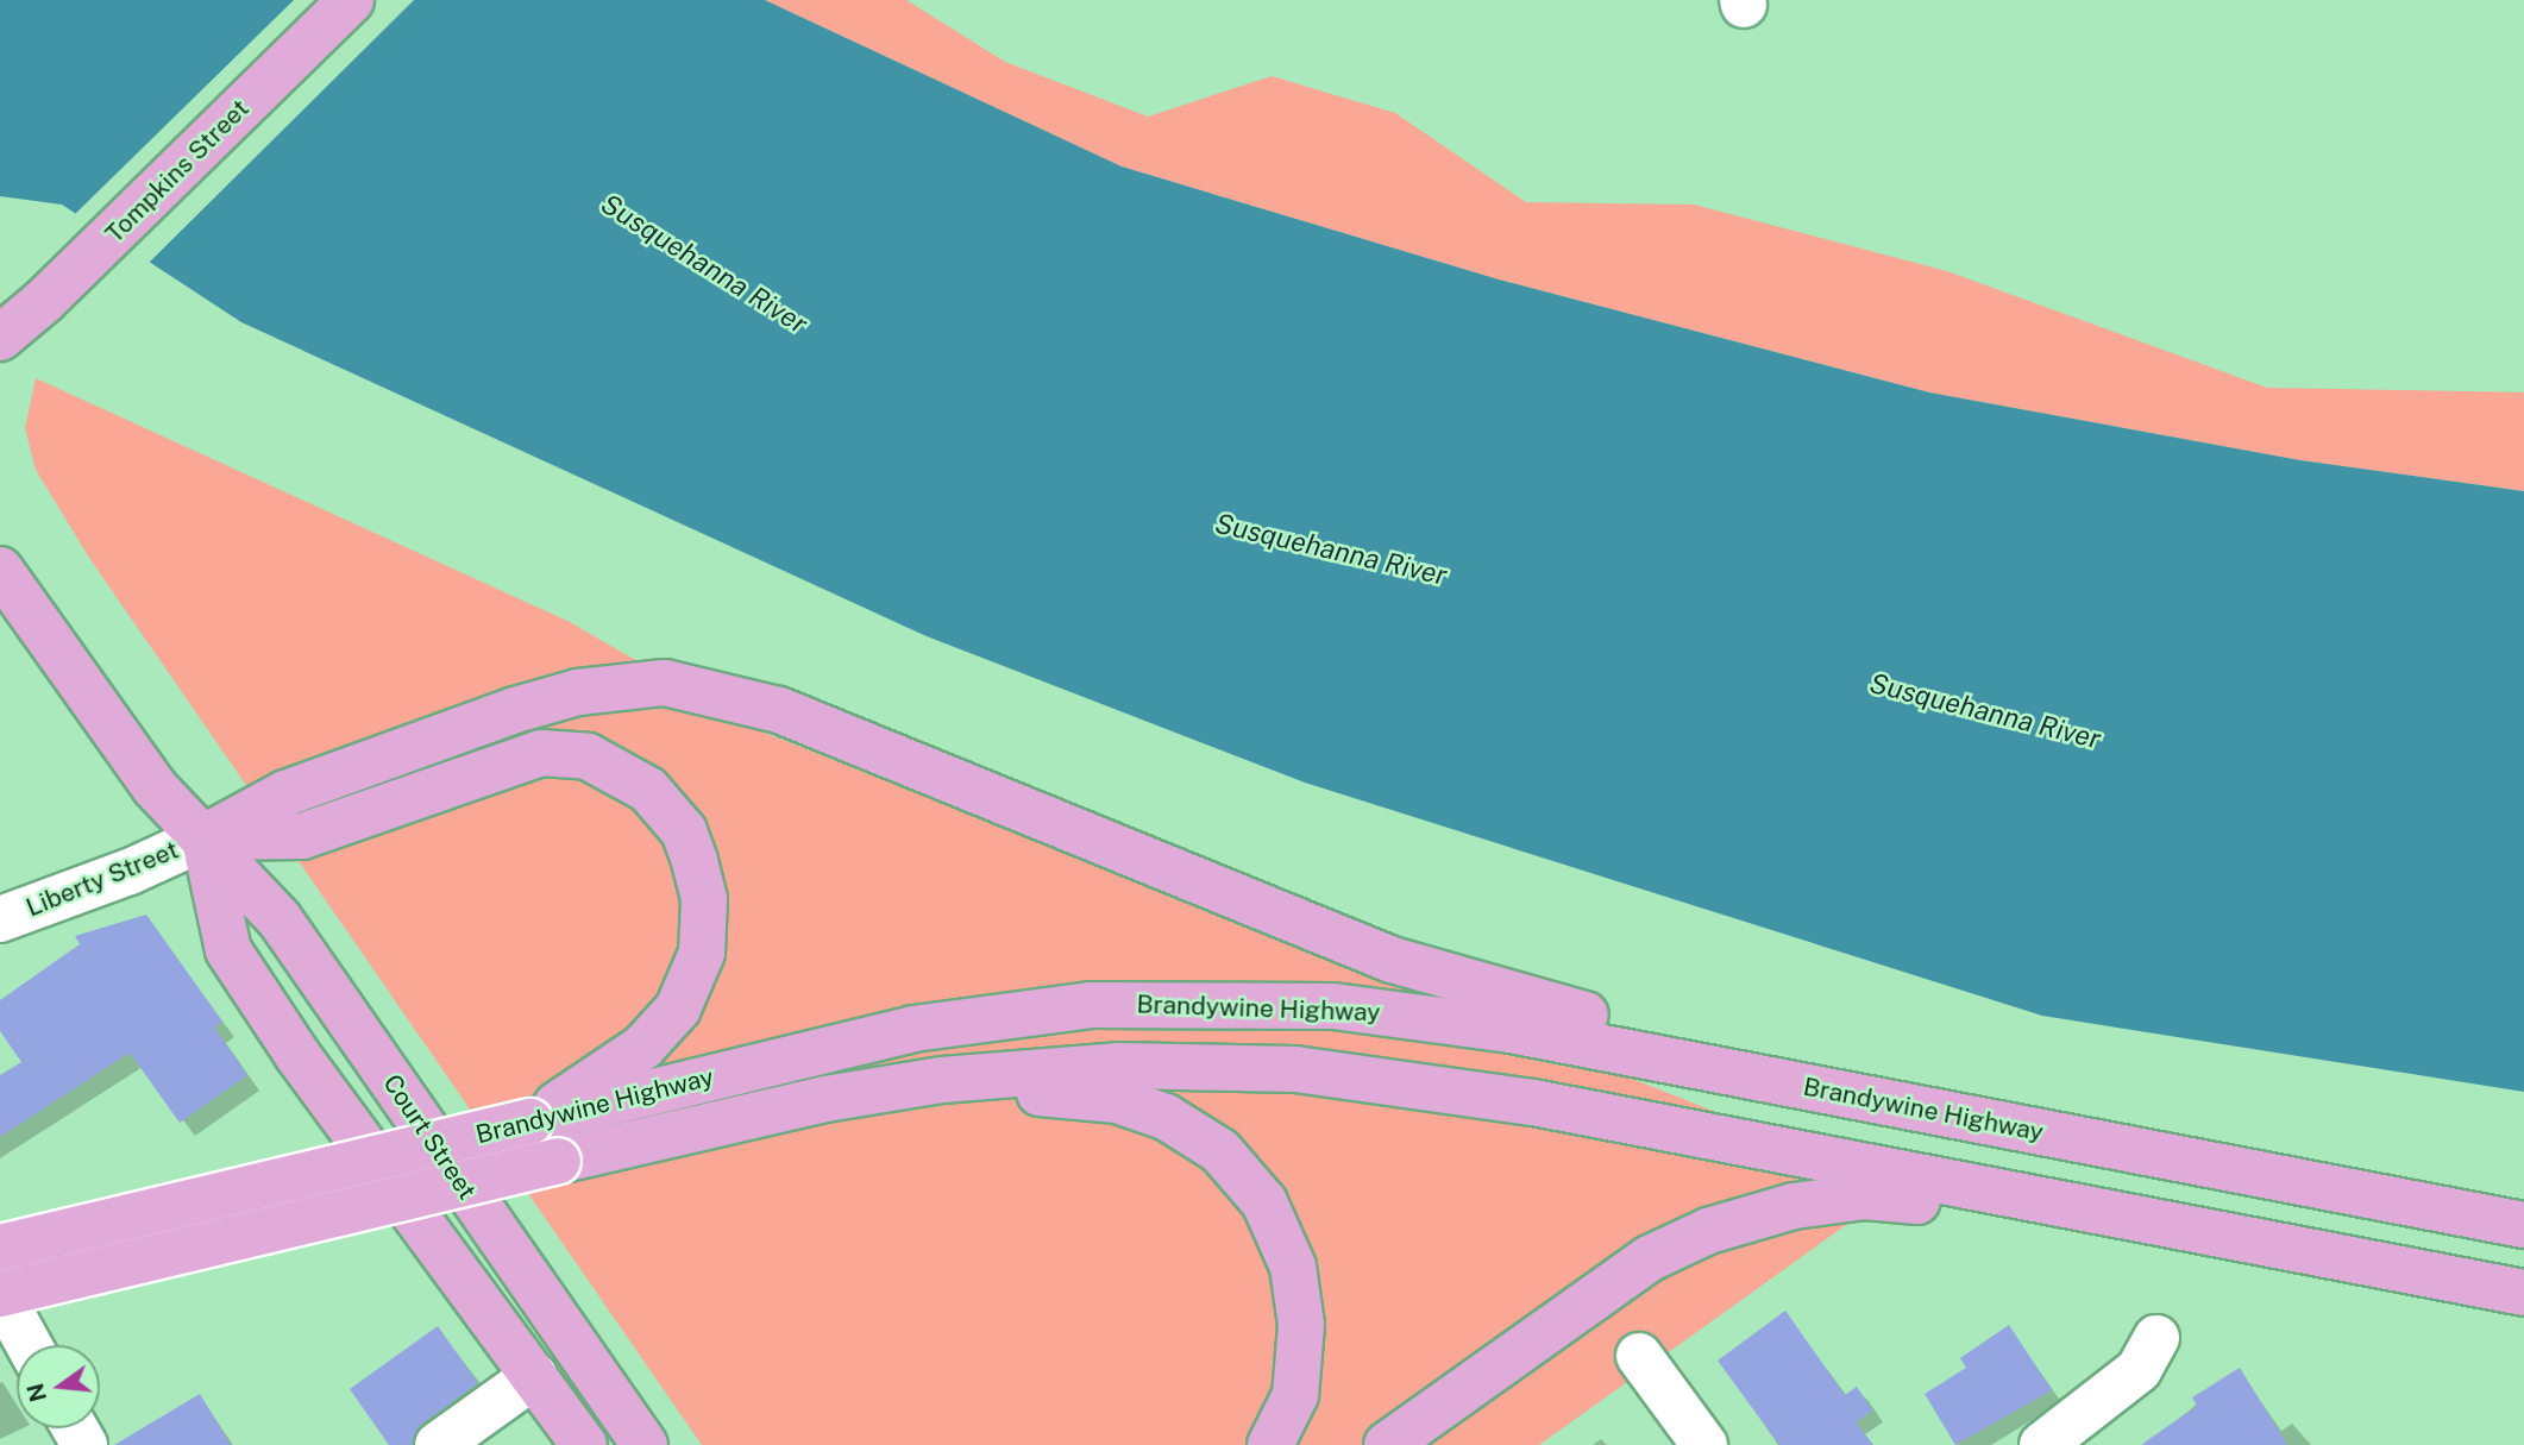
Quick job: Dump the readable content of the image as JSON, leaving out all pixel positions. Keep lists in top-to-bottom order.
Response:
{
  "streets": {
    "main road": ["Tompkins Street", "Brandywine Highway", "Court Street"],
    "street": ["Liberty Street"]
  },
  "crossings": [
    ["Liberty Street", "Court Street"]
  ],
  "water": ["Susquehanna River"],
  "north": "left"
}
